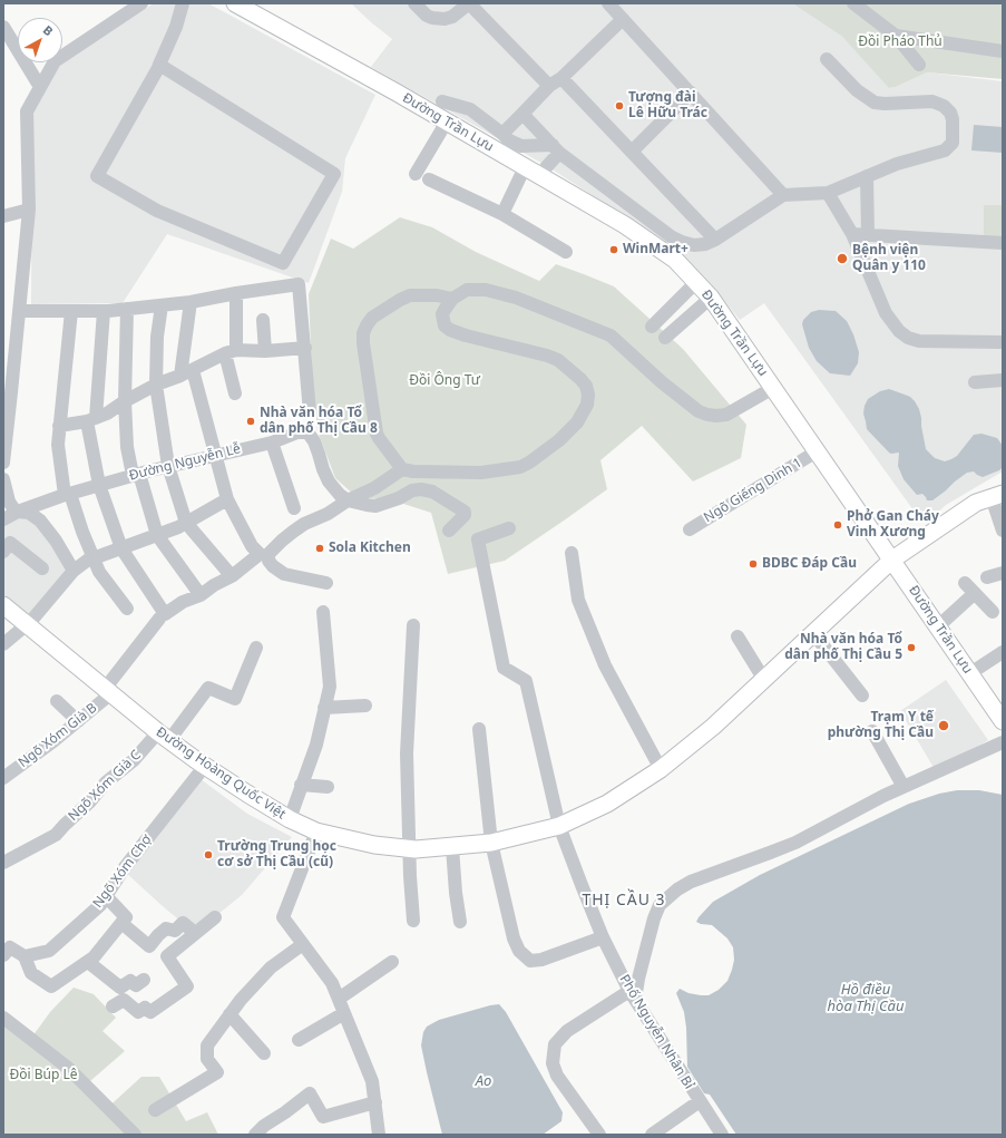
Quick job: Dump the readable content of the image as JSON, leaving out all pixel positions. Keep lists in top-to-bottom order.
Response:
{
  "streets": {
    "main road": ["Đường Trần Lựu", "Đường Hoàng Quốc Việt"],
    "street": [
      "Đường Nguyễn Lễ",
      "Ngõ Giếng Dinh 1",
      "Ngõ Xóm Già B",
      "Ngõ Xóm Già C",
      "Ngõ Xóm Chợ",
      "Phố Nguyễn Nhân Bỉ"
    ]
  },
  "crossings": [
    ["Đường Trần Lựu", "Ngõ Giếng Dinh 1"],
    ["Đường Trần Lựu", "Đường Hoàng Quốc Việt"],
    ["Ngõ Xóm Già B", "Đường Hoàng Quốc Việt"],
    ["Đường Hoàng Quốc Việt", "Ngõ Xóm Già C"],
    ["Đường Hoàng Quốc Việt", "Ngõ Xóm Chợ"],
    ["Đường Hoàng Quốc Việt", "Phố Nguyễn Nhân Bỉ"]
  ],
  "districts": ["THỊ CẦU 3"],
  "water": ["Hồ điều hòa Thị Cầu", "Ao"],
  "parks": ["Đồi Pháo Thủ", "Đồi Ông Tư", "Đồi Búp Lê"],
  "places": [
    "Tượng đài Lê Hữu Trác",
    "WinMart+",
    "Bệnh viện Quân y 110",
    "Nhà văn hóa Tổ dân phố Thị Cầu 8",
    "Phở Gan Cháy Vinh Xương",
    "Sola Kitchen",
    "BDBC Đáp Cầu",
    "Nhà văn hóa Tổ dân phố Thị Cầu 5",
    "Trạm Y tế phường Thị Cầu",
    "Trường Trung học cơ sở Thị Cầu (cũ)"
  ],
  "north": "top right"
}
